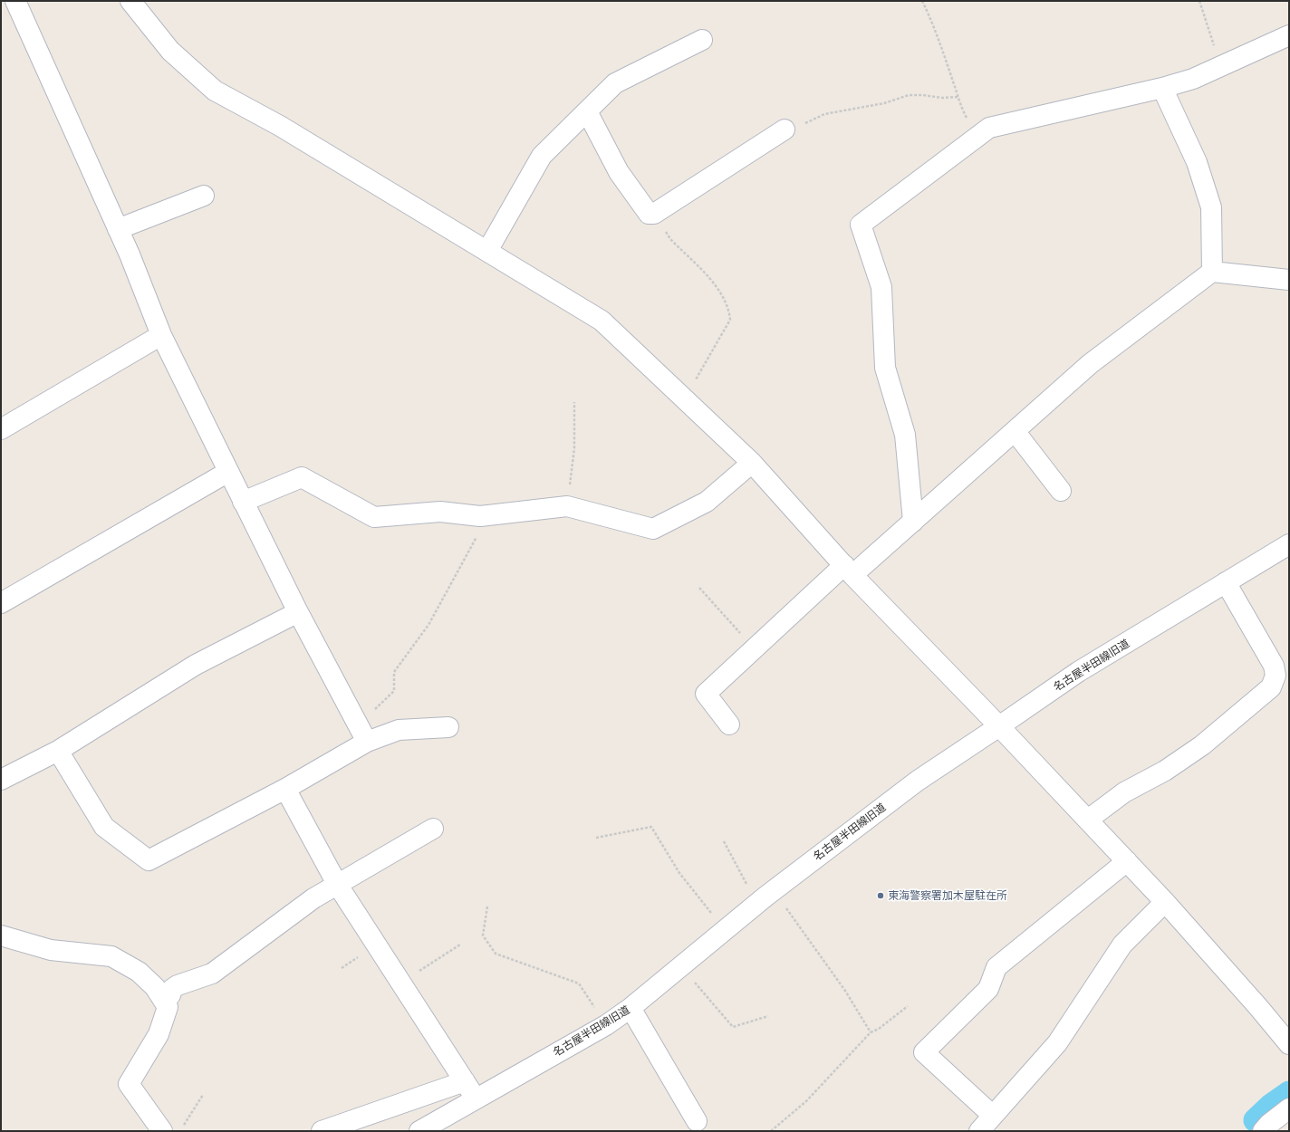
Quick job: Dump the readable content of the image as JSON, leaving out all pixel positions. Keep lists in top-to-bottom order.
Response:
{
  "streets": {
    "street": ["名古屋半田線旧道"]
  },
  "places": ["東海警察署加木屋駐在所"]
}
